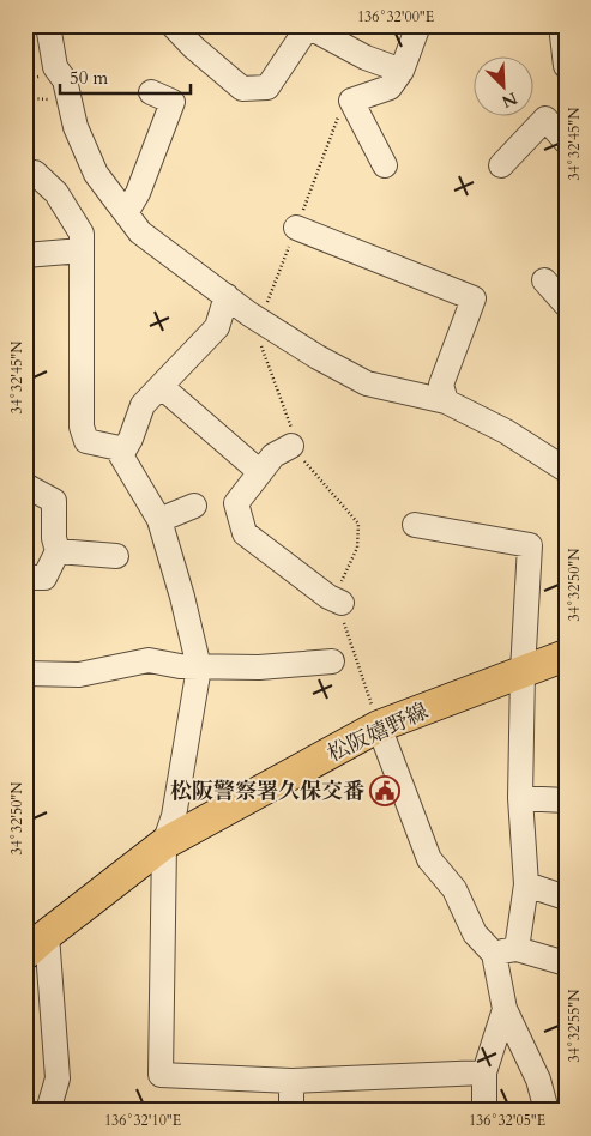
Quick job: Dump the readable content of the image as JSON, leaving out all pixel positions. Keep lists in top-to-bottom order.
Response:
{
  "streets": {
    "main road": ["松阪嬉野線"]
  },
  "places": {
    "public building": ["松阪警察署久保交番"]
  },
  "scale_bar": "50 m",
  "north": "bottom right",
  "coordinates": [
    "136°32'00\"E",
    "34°32'45\"N",
    "34°32'50\"N",
    "34°32'55\"N",
    "136°32'10\"E",
    "136°32'05\"E"
  ]
}
